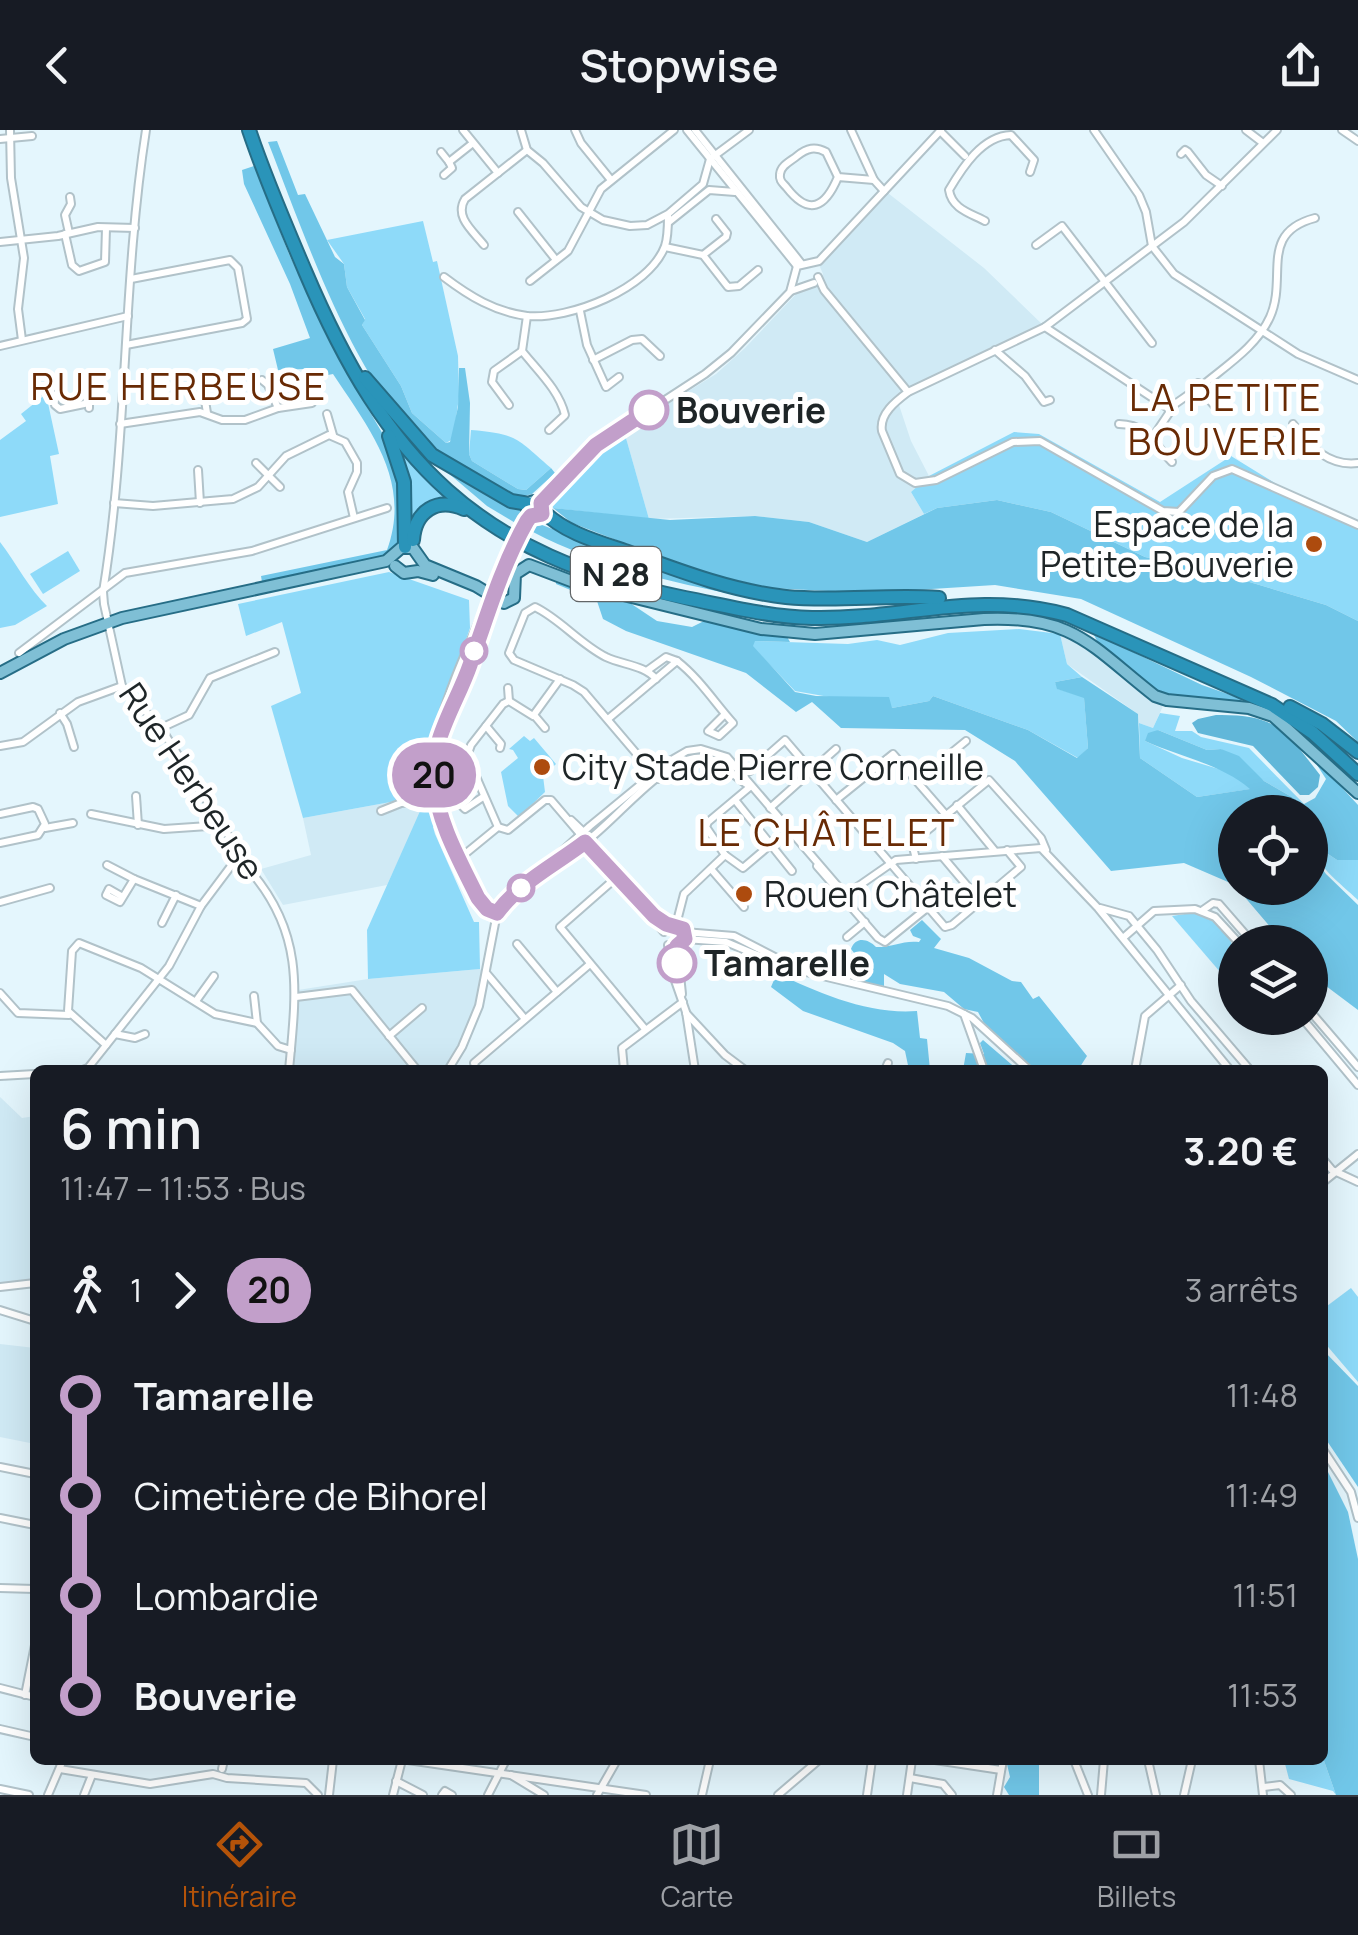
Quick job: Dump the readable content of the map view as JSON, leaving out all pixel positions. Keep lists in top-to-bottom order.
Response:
{
  "streets": {
    "highway": ["N 28"],
    "street": ["Rue Herbeuse"]
  },
  "districts": ["RUE HERBEUSE", "LA PETITE BOUVERIE", "LE CHÂTELET"],
  "places": [
    "Bouverie",
    "Espace de la Petite-Bouverie",
    "City Stade Pierre Corneille",
    "Rouen Châtelet",
    "Tamarelle"
  ],
  "lines": ["bus line 20"],
  "page": {
    "header": "Stopwise",
    "on_map": "20",
    "heading": ["6 min", "11:47 – 11:53 · Bus", "3.20 €"],
    "legs": ["1", "20", "3 arrêts"],
    "list": [
      {
        "name": "Tamarelle",
        "value": "11:48"
      },
      {
        "name": "Cimetière de Bihorel",
        "value": "11:49"
      },
      {
        "name": "Lombardie",
        "value": "11:51"
      },
      {
        "name": "Bouverie",
        "value": "11:53"
      }
    ],
    "tabs": ["Itinéraire", "Carte", "Billets"]
  }
}
